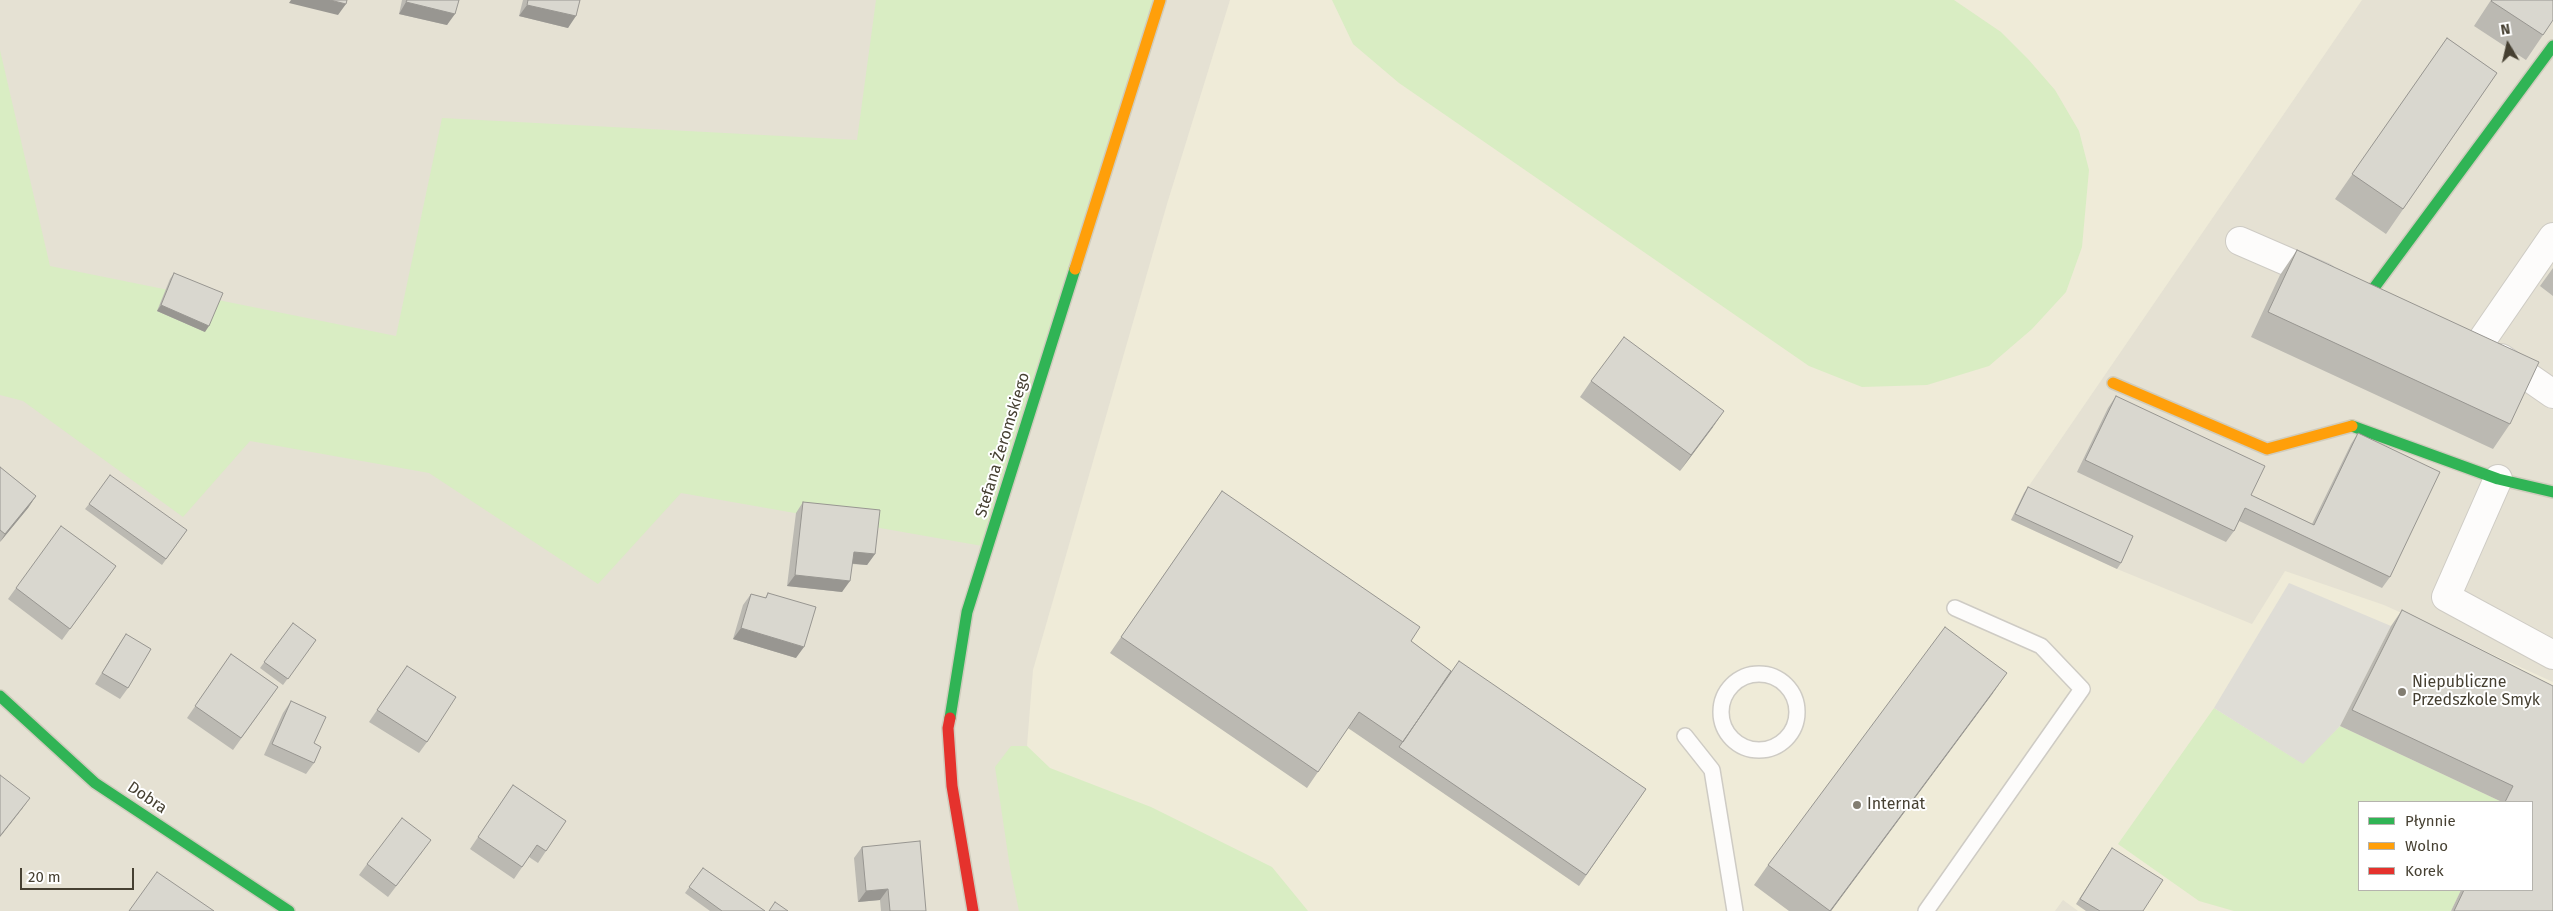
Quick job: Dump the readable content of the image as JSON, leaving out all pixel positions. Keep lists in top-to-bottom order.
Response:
{
  "streets": {
    "street": ["Stefana Żeromskiego", "Dobra"]
  },
  "places": ["Niepubliczne Przedszkole Smyk", "Internat"],
  "legend": ["Płynnie", "Wolno", "Korek"],
  "scale_bar": "20 m",
  "north": "top"
}
